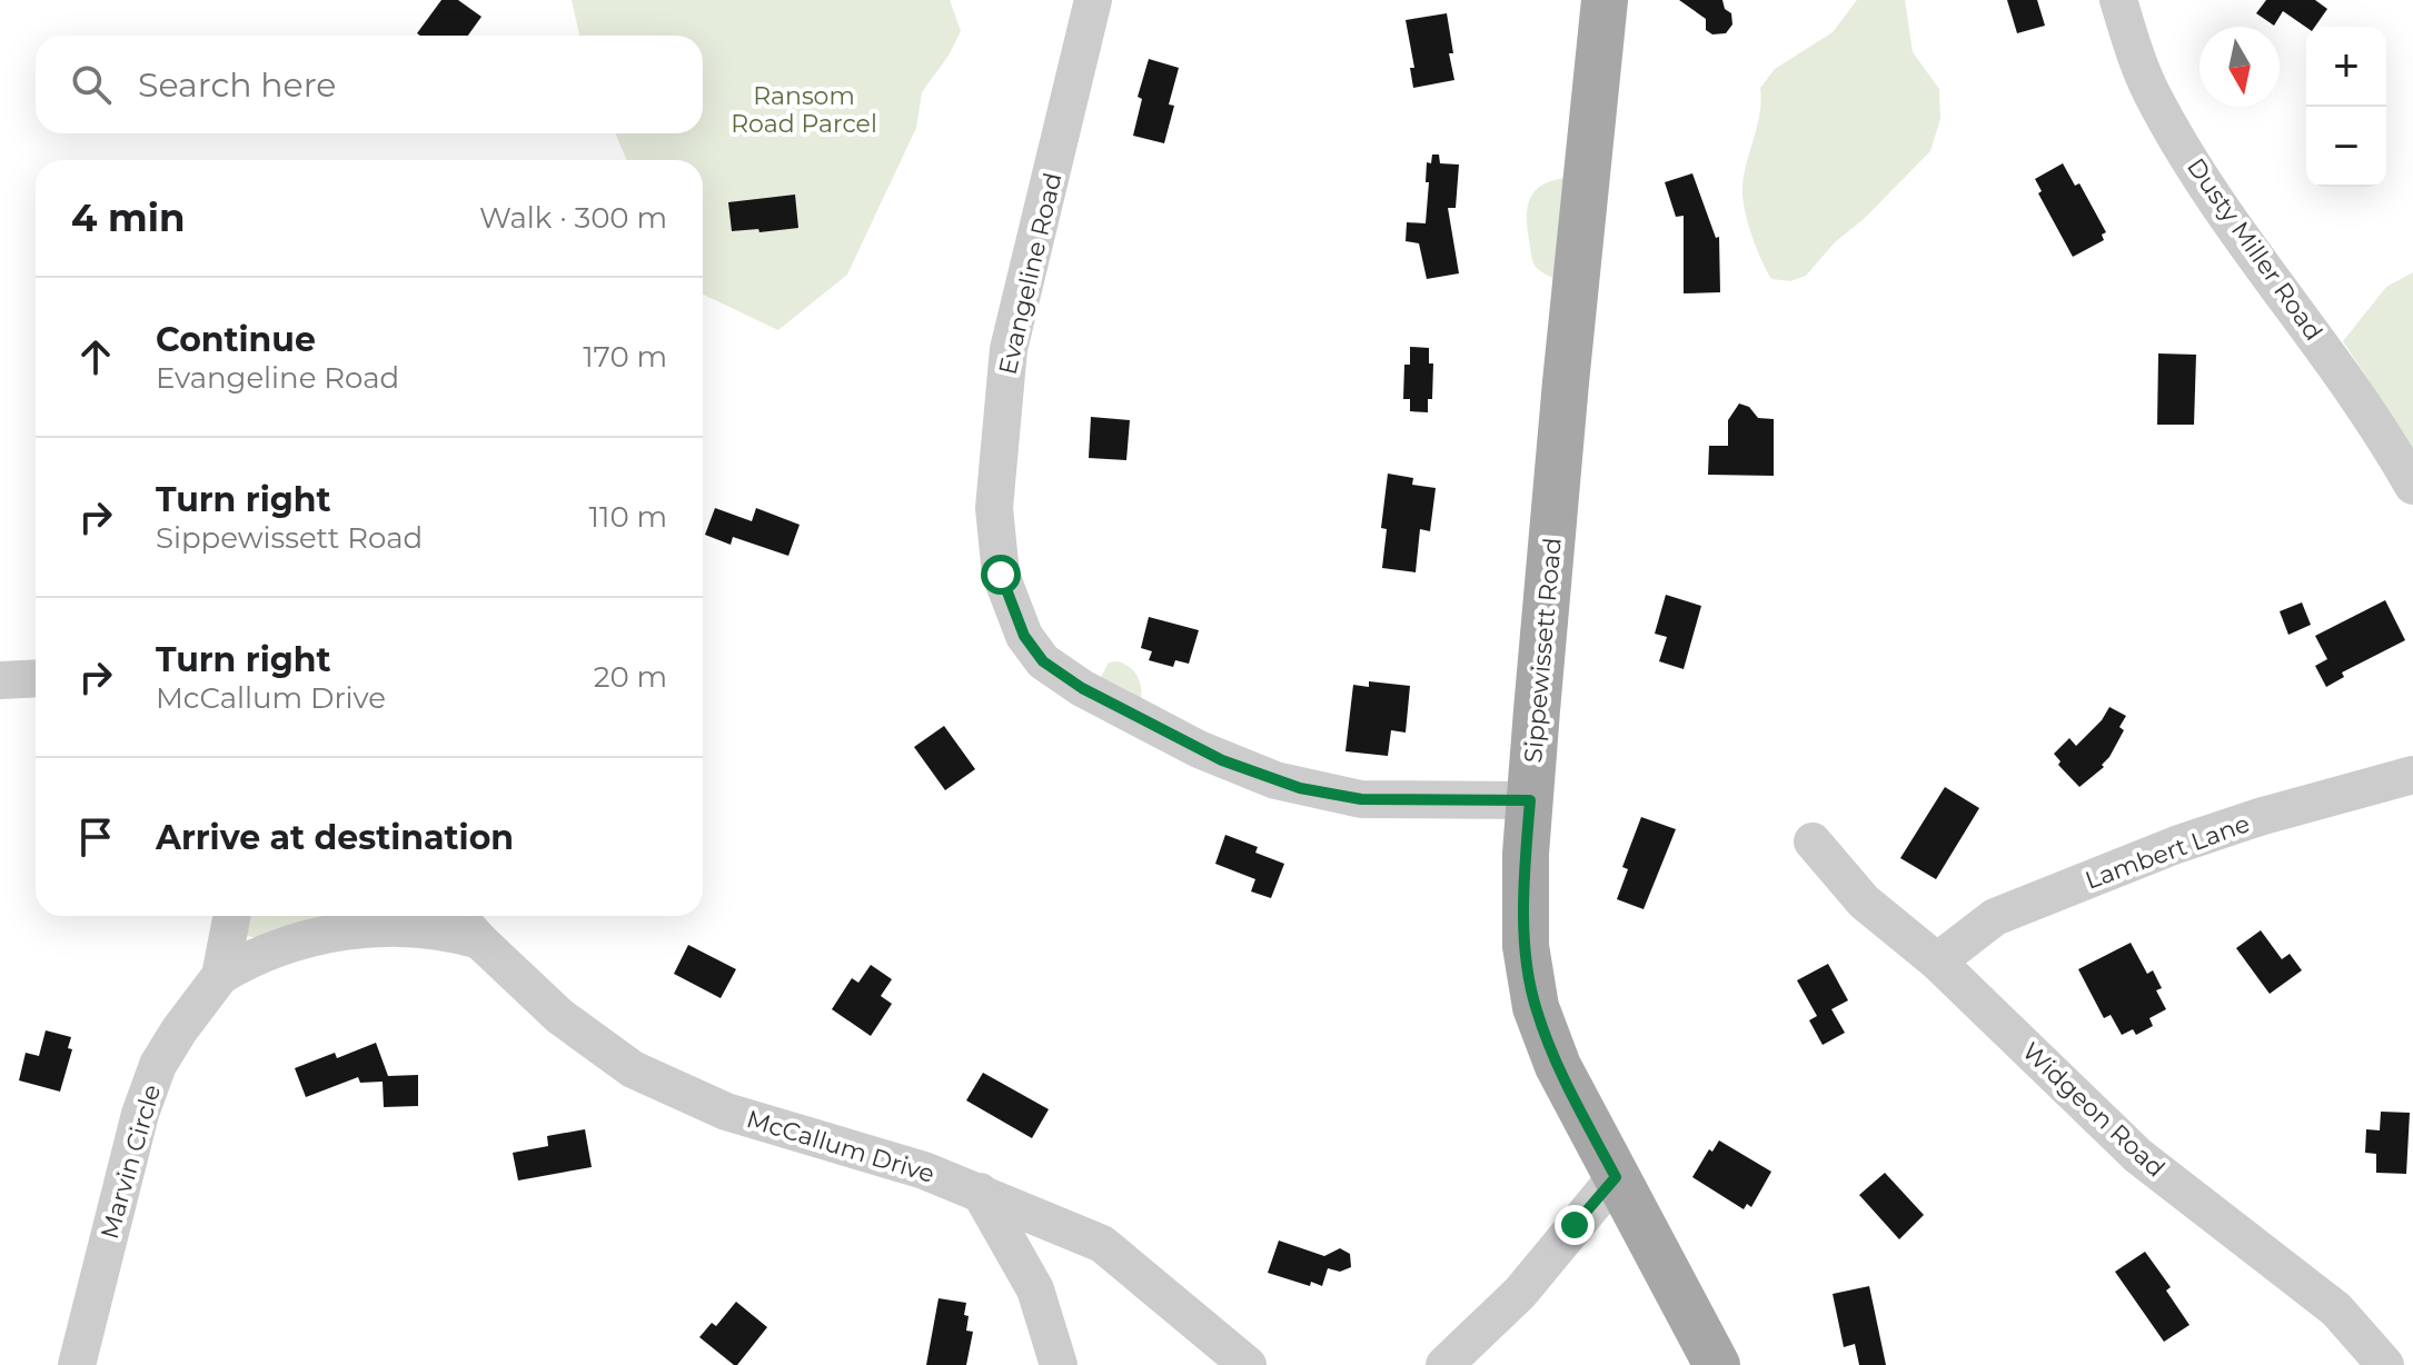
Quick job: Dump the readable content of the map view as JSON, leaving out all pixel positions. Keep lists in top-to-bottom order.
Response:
{
  "streets": {
    "main road": ["Sippewissett Road"],
    "street": [
      "Dusty Miller Road",
      "Evangeline Road",
      "Lambert Lane",
      "Widgeon Road",
      "McCallum Drive",
      "Marvin Circle"
    ]
  },
  "crossings": [
    ["Evangeline Road", "Sippewissett Road"],
    ["Lambert Lane", "Widgeon Road"],
    ["McCallum Drive", "Marvin Circle"]
  ],
  "parks": ["Ransom Road Parcel"],
  "north": "bottom",
  "page": {
    "map_buttons": ["+", "−"],
    "search": "Search here",
    "heading": ["4 min", "Walk · 300 m"],
    "list": [
      ["Continue", "Evangeline Road", "170 m"],
      ["Turn right", "Sippewissett Road", "110 m"],
      ["Turn right", "McCallum Drive", "20 m"],
      "Arrive at destination"
    ]
  }
}
